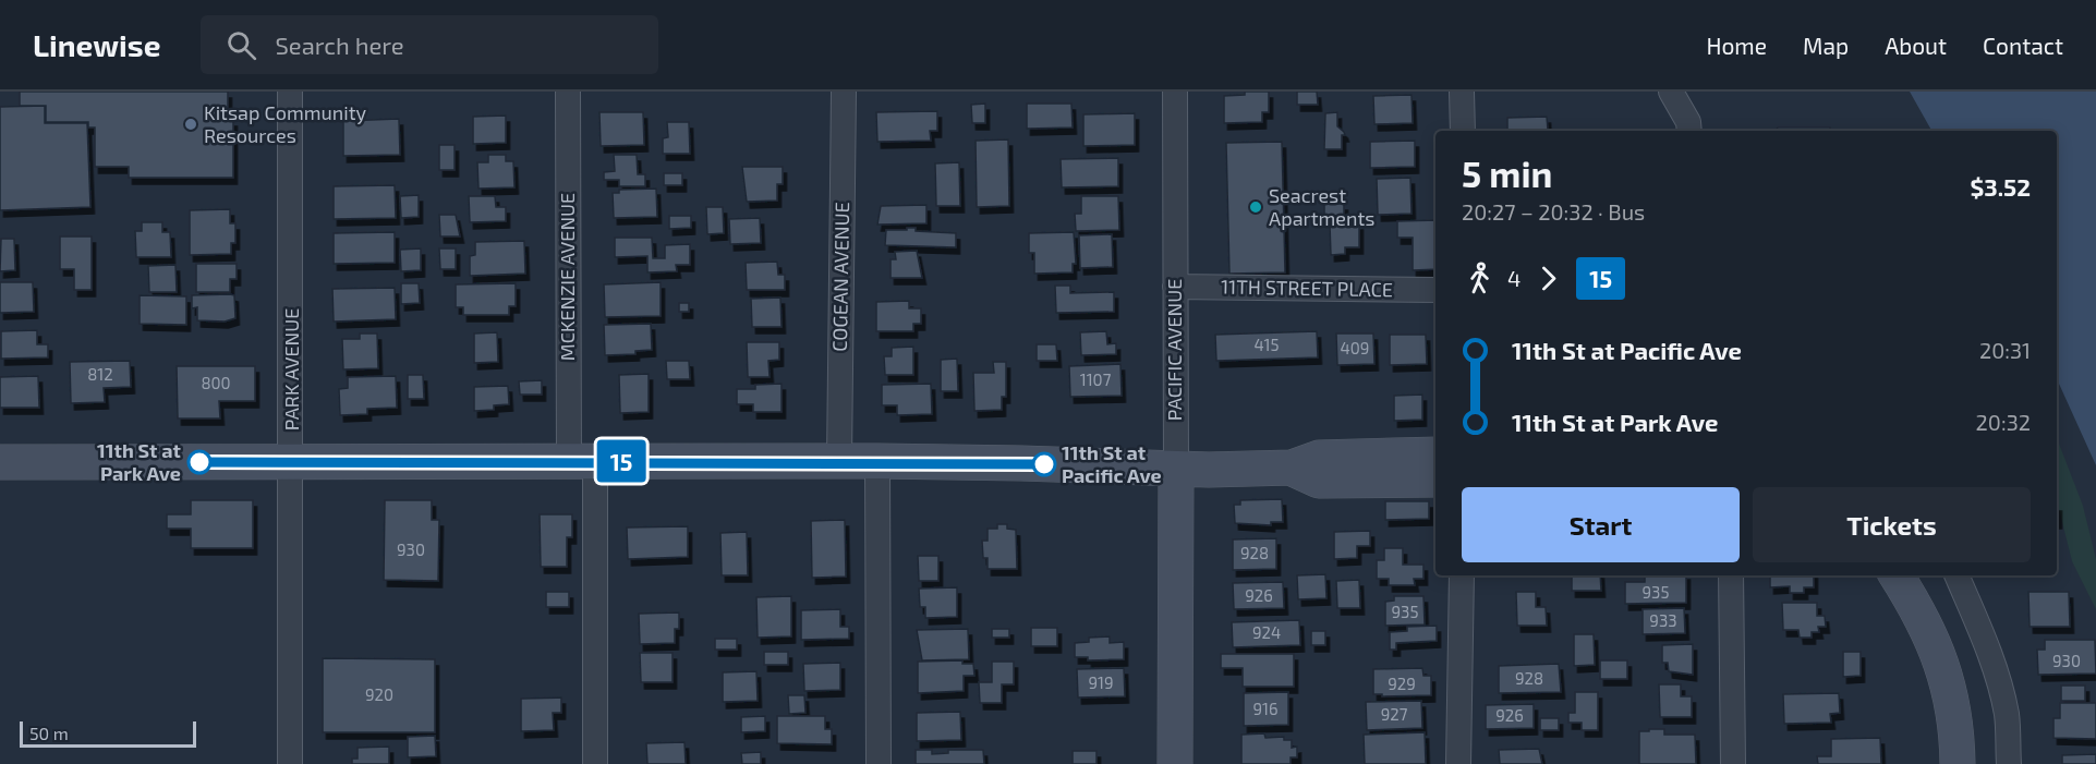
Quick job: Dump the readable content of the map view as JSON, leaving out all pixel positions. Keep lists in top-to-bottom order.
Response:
{
  "streets": {
    "main road": ["PACIFIC AVENUE"],
    "street": [
      "MCKENZIE AVENUE",
      "COGEAN AVENUE",
      "11TH STREET PLACE",
      "PARK AVENUE"
    ]
  },
  "crossings": [
    ["11TH STREET PLACE", "PACIFIC AVENUE"]
  ],
  "places": [
    "Kitsap Community Resources",
    "Seacrest Apartments",
    "11th St at Park Ave",
    "11th St at Pacific Ave"
  ],
  "lines": ["bus line 15"],
  "house_numbers": [
    "415",
    "409",
    "812",
    "1107",
    "800",
    "930",
    "928",
    "935",
    "926",
    "935",
    "933",
    "924",
    "930",
    "928",
    "919",
    "929",
    "920",
    "916",
    "927",
    "926"
  ],
  "scale_bar": "50 m",
  "page": {
    "header": "Linewise",
    "search": "Search here",
    "nav": [
      "Home",
      "Map",
      "About",
      "Contact"
    ],
    "on_map": "15",
    "heading": ["5 min", "20:27 – 20:32 · Bus", "$3.52"],
    "legs": ["4", "15"],
    "list": [
      {
        "name": "11th St at Pacific Ave",
        "value": "20:31"
      },
      {
        "name": "11th St at Park Ave",
        "value": "20:32"
      }
    ],
    "buttons": ["Start", "Tickets"],
    "scale": "50 m"
  }
}
